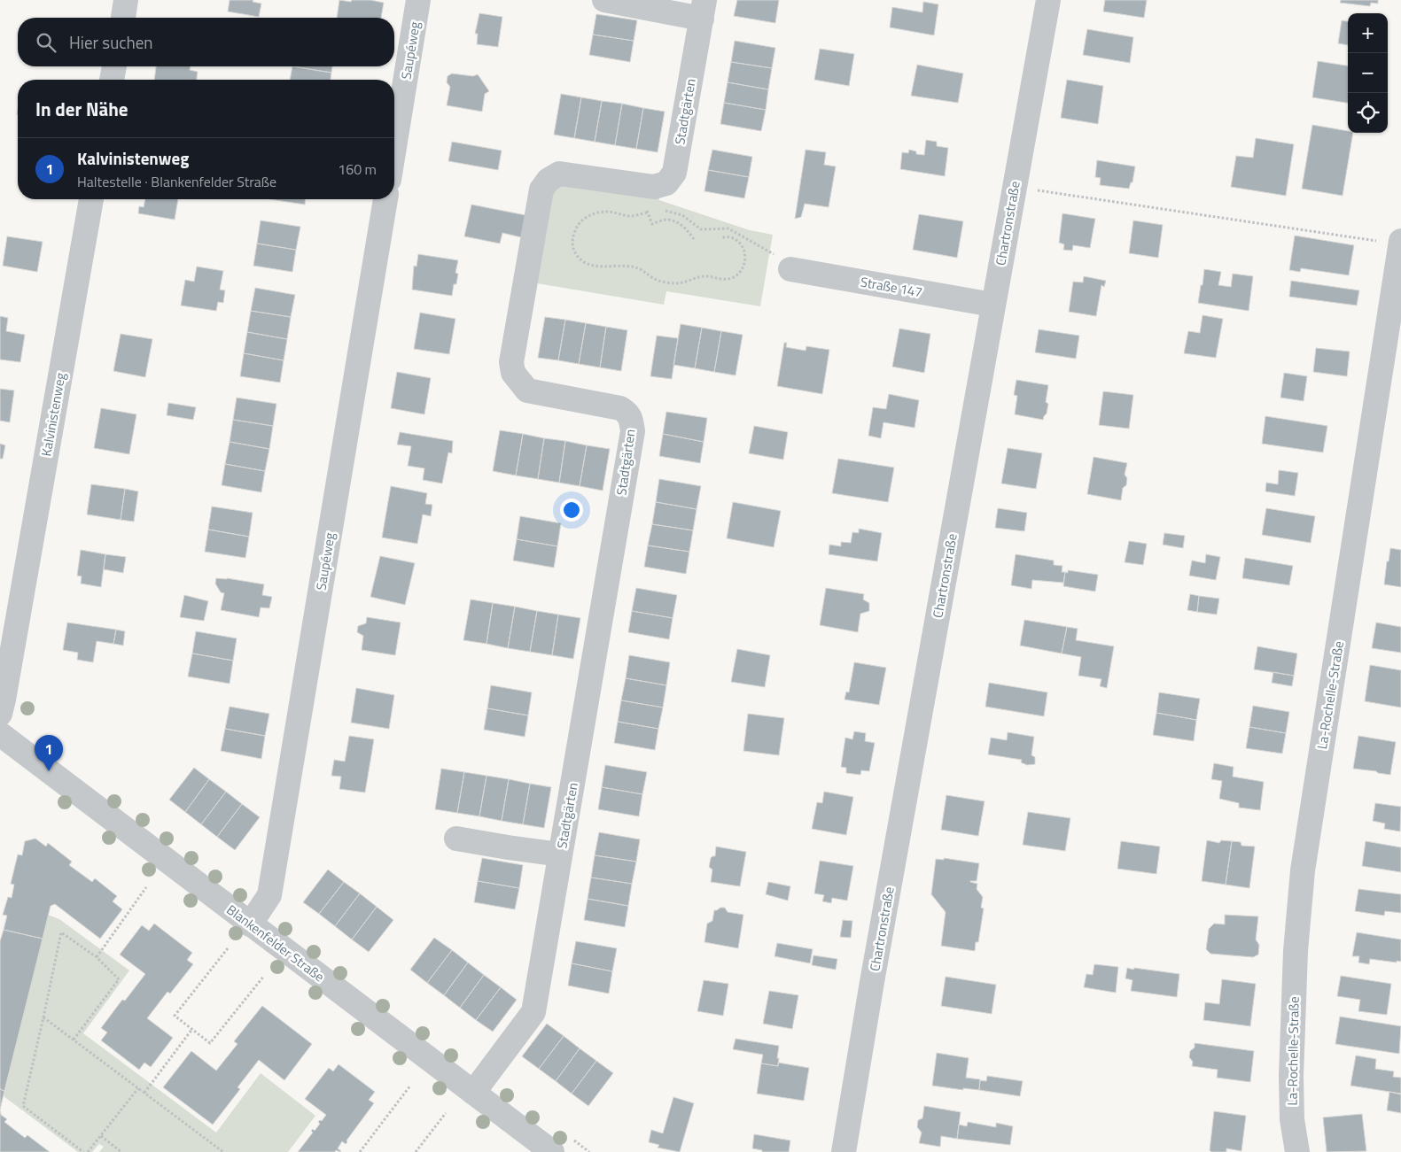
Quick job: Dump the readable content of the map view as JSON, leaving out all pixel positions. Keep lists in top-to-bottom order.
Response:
{
  "streets": {
    "street": [
      "Saupéweg",
      "Stadtgärten",
      "Chartronstraße",
      "Straße 147",
      "Kalvinistenweg",
      "La-Rochelle-Straße",
      "Blankenfelder Straße"
    ]
  },
  "crossings": [
    ["Saupéweg", "Blankenfelder Straße"],
    ["Stadtgärten", "Blankenfelder Straße"],
    ["Chartronstraße", "Straße 147"]
  ],
  "page": {
    "map_buttons": ["+", "−"],
    "search": "Hier suchen",
    "heading": "In der Nähe",
    "list": [
      {
        "mark": "1",
        "name": "Kalvinistenweg",
        "note": "Haltestelle · Blankenfelder Straße",
        "value": "160 m"
      }
    ],
    "pins": "1"
  }
}
